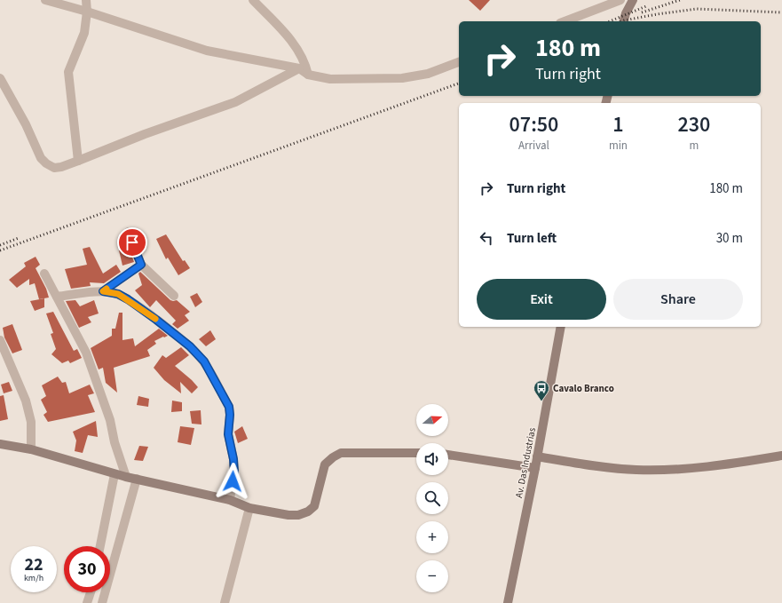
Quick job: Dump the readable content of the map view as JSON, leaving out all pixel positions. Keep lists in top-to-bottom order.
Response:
{
  "streets": {
    "street": ["Av. Das Industrias"]
  },
  "places": {
    "bus stop": ["Cavalo Branco"]
  },
  "north": "right",
  "page": {
    "turn": ["180 m", "Turn right"],
    "eta": [
      "07:50",
      "Arrival",
      "1",
      "min",
      "230",
      "m"
    ],
    "list": [
      {
        "name": "Turn right",
        "value": "180 m"
      },
      {
        "name": "Turn left",
        "value": "30 m"
      }
    ],
    "buttons": ["Exit", "Share"],
    "map_buttons": ["+", "−"],
    "speed": "22 km/h",
    "limit": "30"
  }
}
